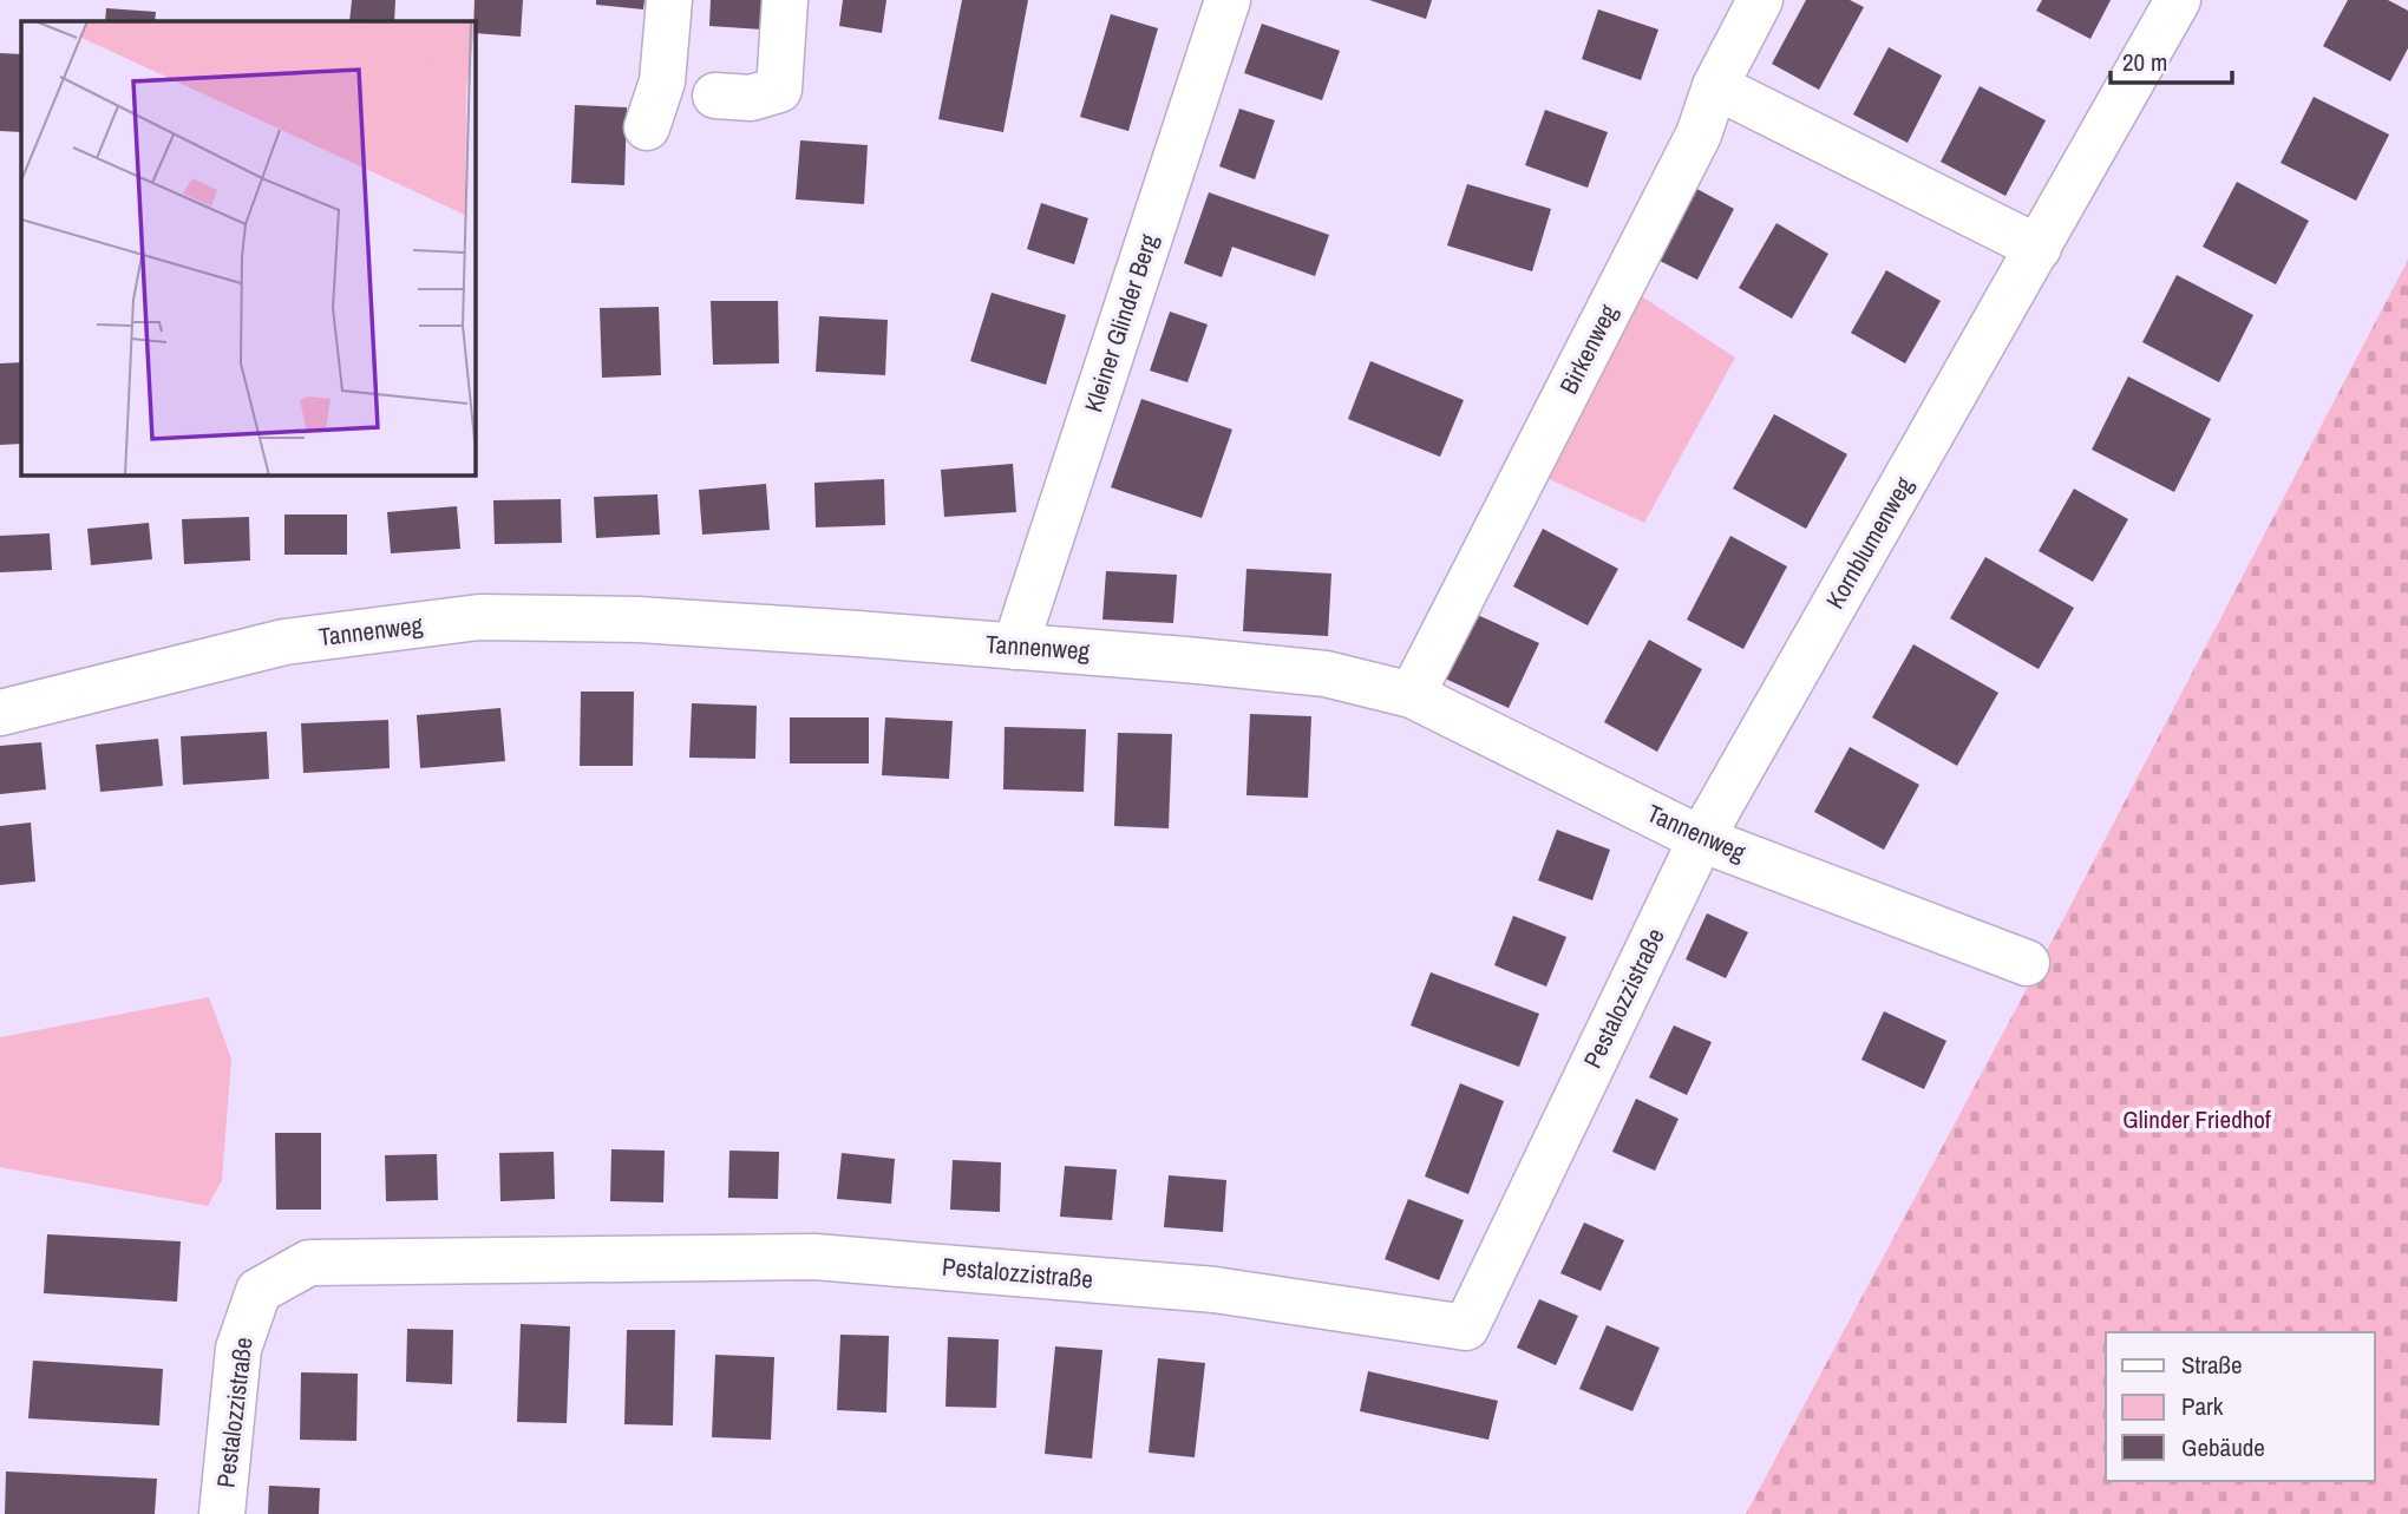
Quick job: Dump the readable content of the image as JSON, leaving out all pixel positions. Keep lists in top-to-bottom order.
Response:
{
  "streets": {
    "street": [
      "Kleiner Glinder Berg",
      "Birkenweg",
      "Kornblumenweg",
      "Tannenweg",
      "Pestalozzistraße"
    ]
  },
  "crossings": [
    ["Kleiner Glinder Berg", "Tannenweg"],
    ["Birkenweg", "Tannenweg"],
    ["Kornblumenweg", "Tannenweg"],
    ["Kornblumenweg", "Pestalozzistraße"],
    ["Tannenweg", "Pestalozzistraße"]
  ],
  "parks": ["Glinder Friedhof"],
  "legend": ["Straße", "Park", "Gebäude"],
  "scale_bar": "20 m"
}
